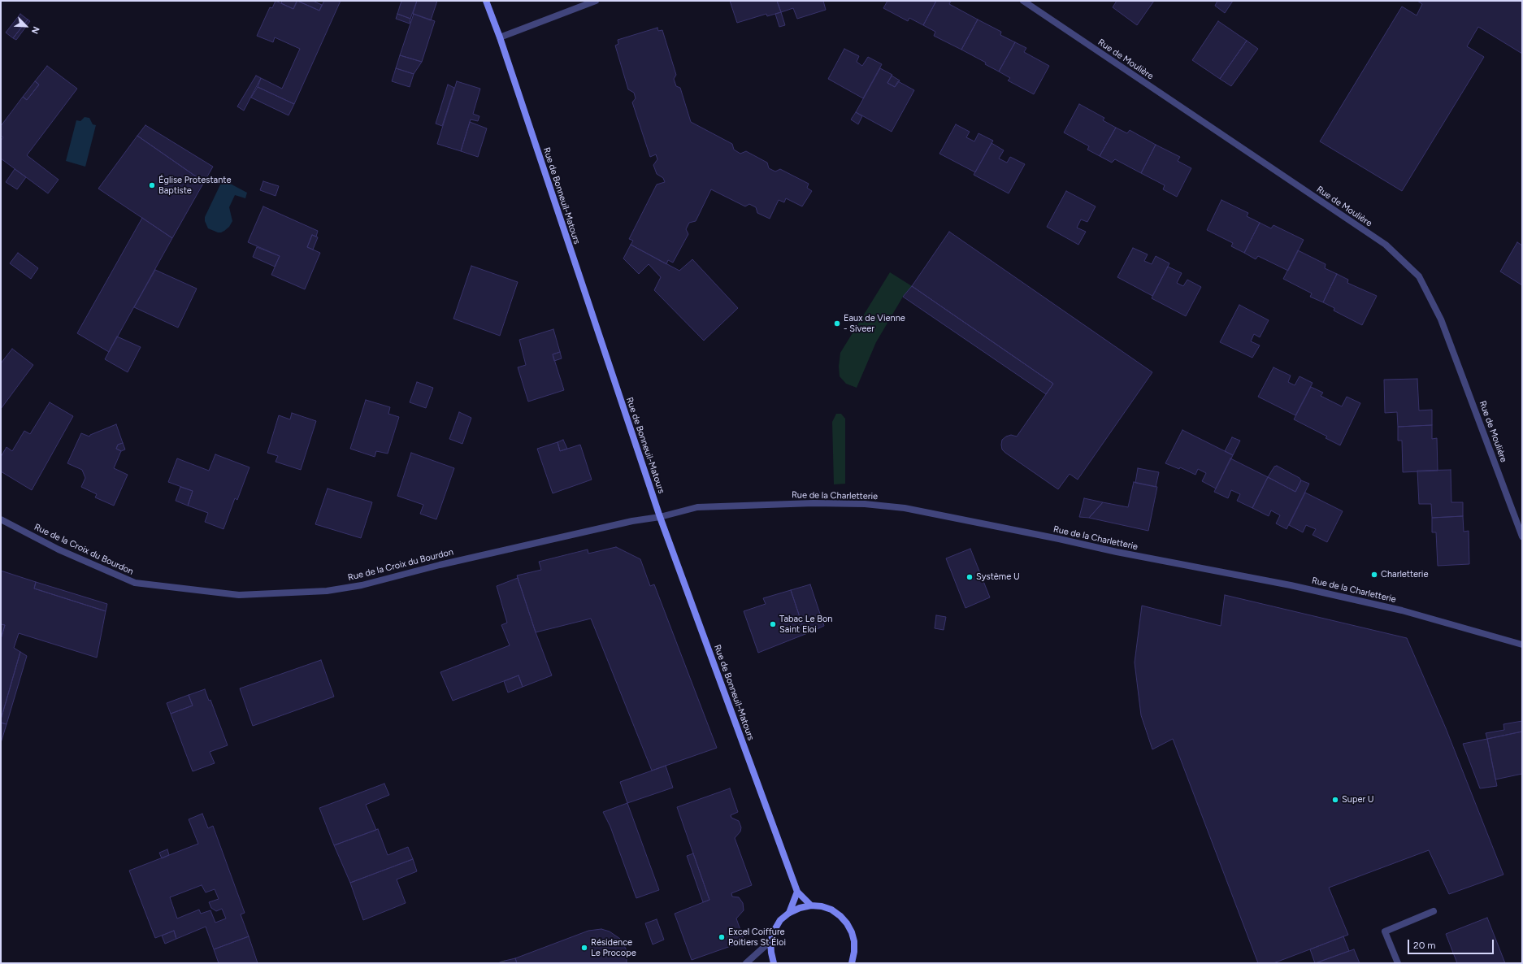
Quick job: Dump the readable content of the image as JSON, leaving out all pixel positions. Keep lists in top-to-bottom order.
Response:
{
  "streets": {
    "main road": ["Rue de Bonneuil-Matours"],
    "street": ["Rue de Moulière", "Rue de la Charletterie", "Rue de la Croix du Bourdon"]
  },
  "crossings": [
    ["Rue de Bonneuil-Matours", "Rue de la Charletterie"],
    ["Rue de Bonneuil-Matours", "Rue de la Croix du Bourdon"],
    ["Rue de la Charletterie", "Rue de la Croix du Bourdon"]
  ],
  "places": [
    "Église Protestante Baptiste",
    "Eaux de Vienne - Siveer",
    "Charletterie",
    "Système U",
    "Tabac Le Bon Saint Eloi",
    "Super U",
    "Excel Coiffure Poitiers St Éloi",
    "Résidence Le Procope"
  ],
  "scale_bar": "20 m",
  "north": "bottom right"
}
